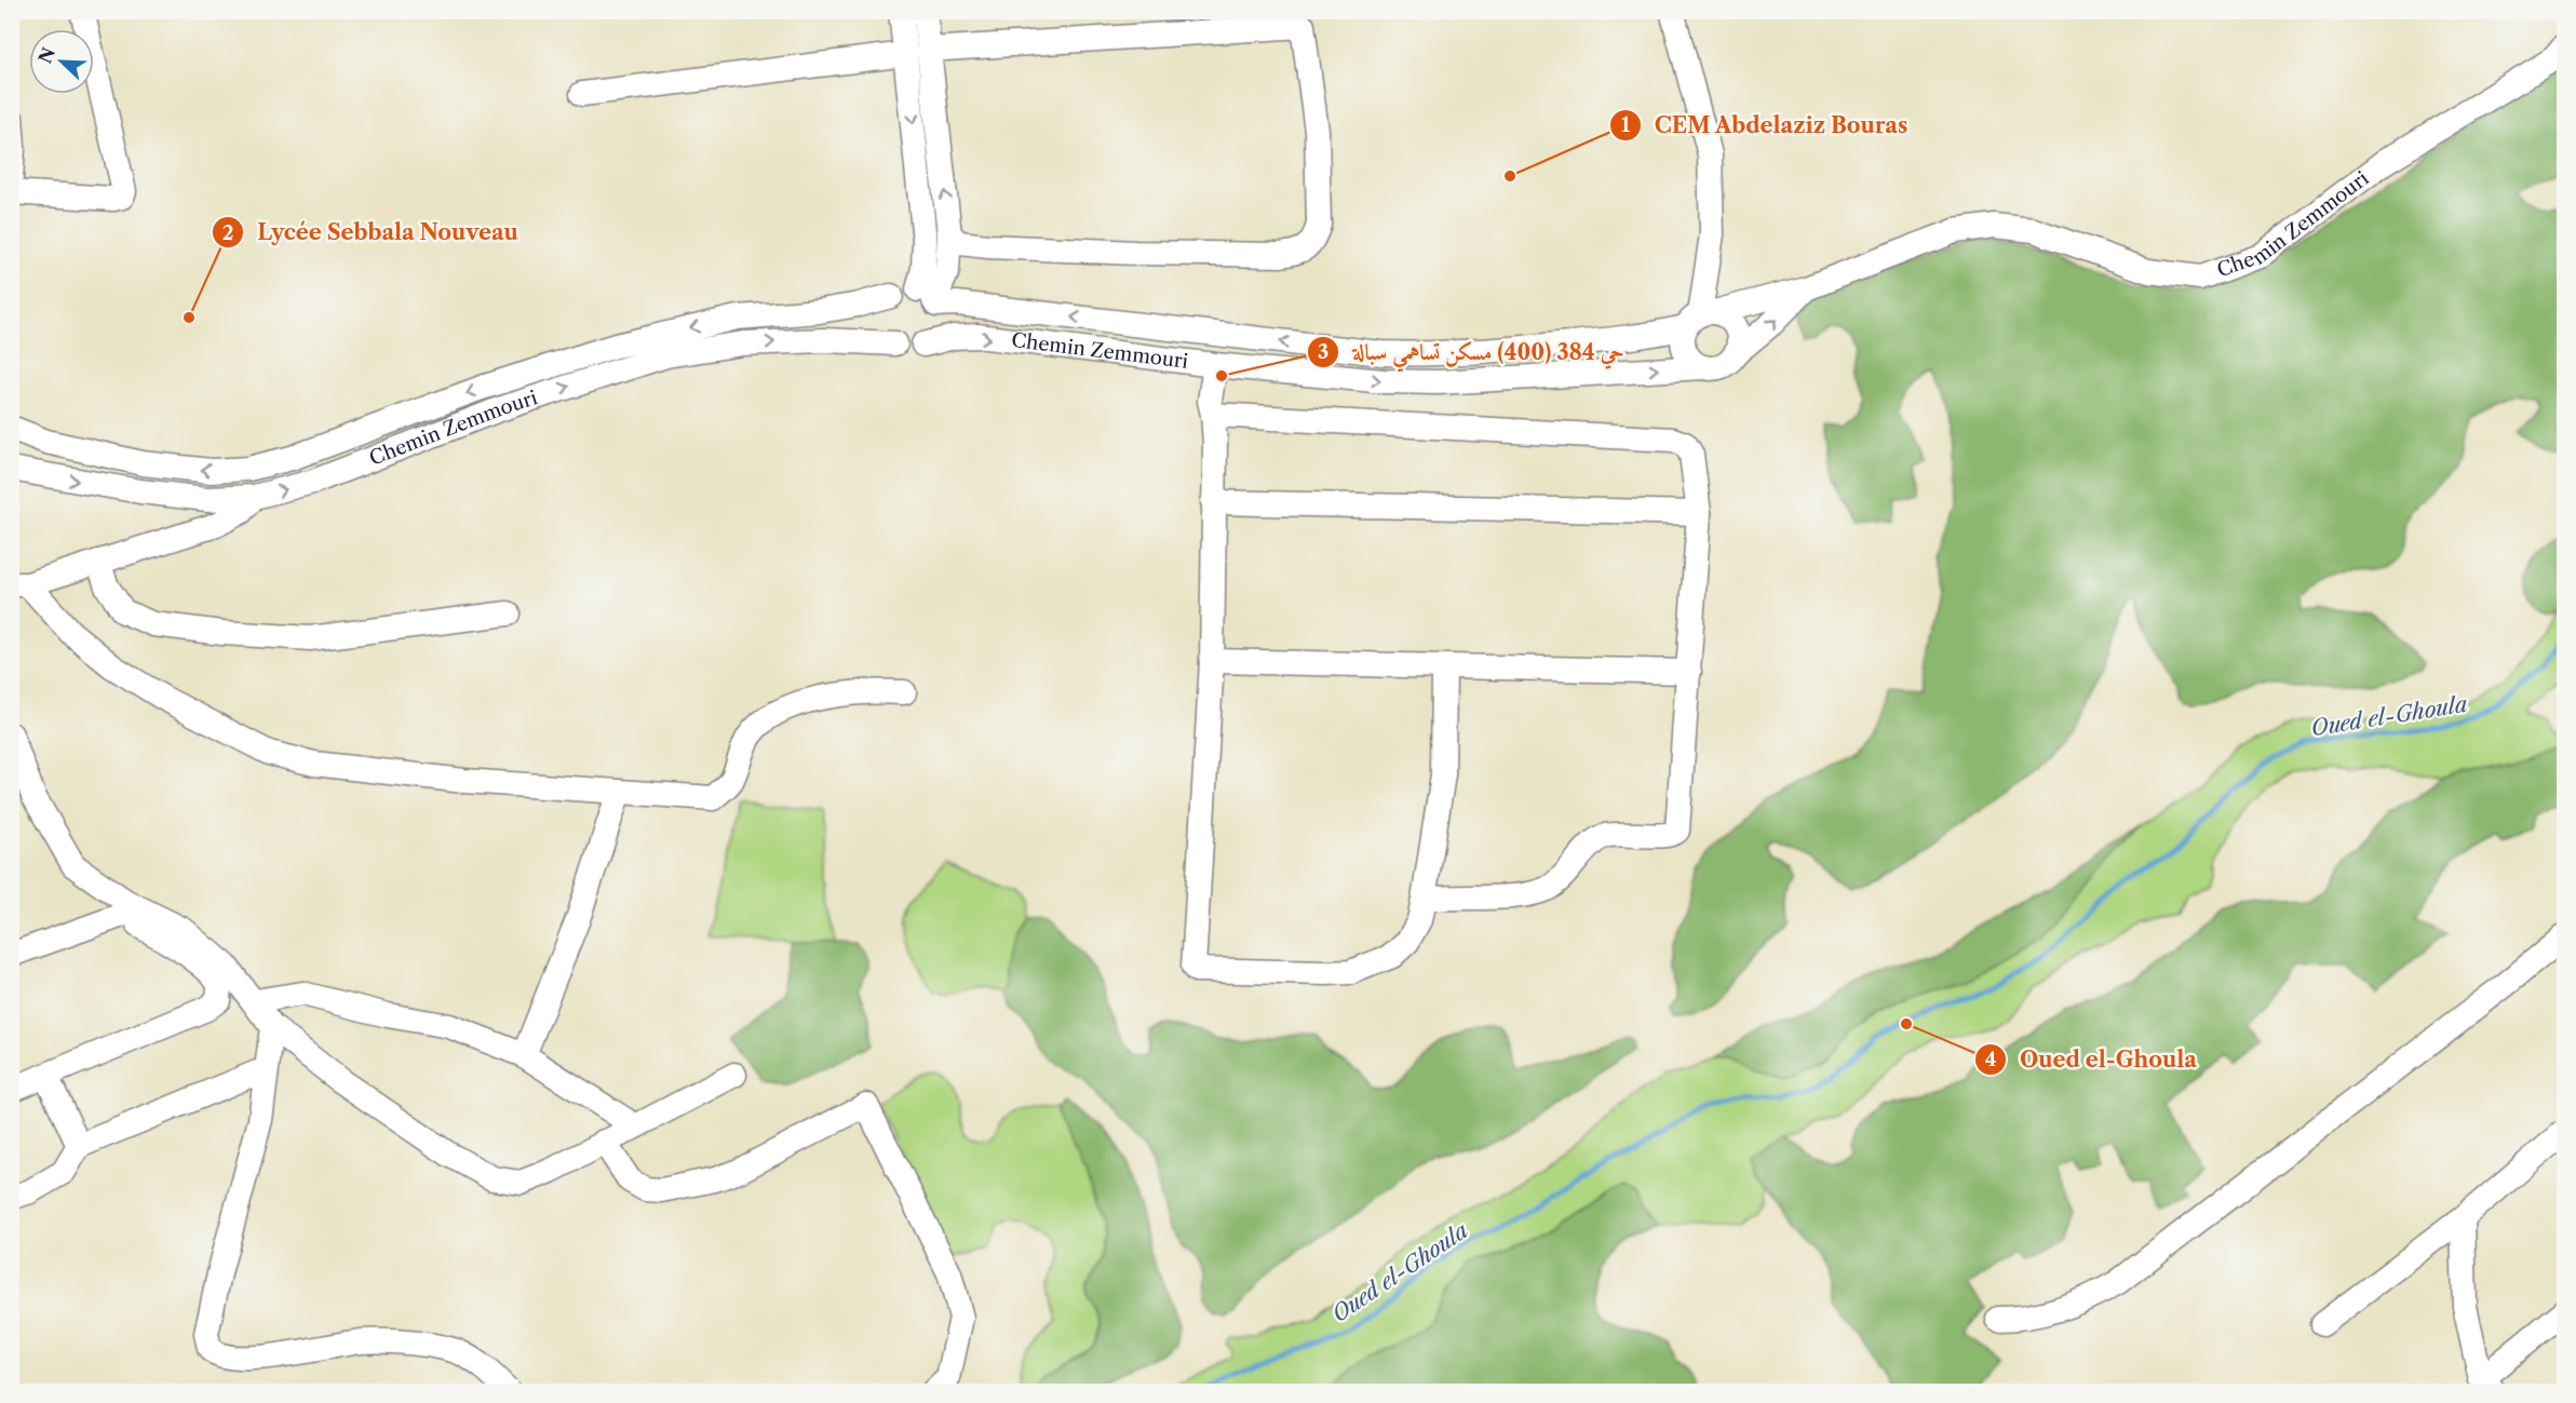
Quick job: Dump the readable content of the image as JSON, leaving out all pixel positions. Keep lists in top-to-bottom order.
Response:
{
  "streets": {
    "street": ["Chemin Zemmouri"]
  },
  "water": ["Oued el-Ghoula"],
  "places": [
    "CEM Abdelaziz Bouras",
    "Lycée Sebbala Nouveau",
    "حي 384 (400) مسكن تساهمي سبالة",
    "Oued el-Ghoula"
  ],
  "north": "top left"
}
